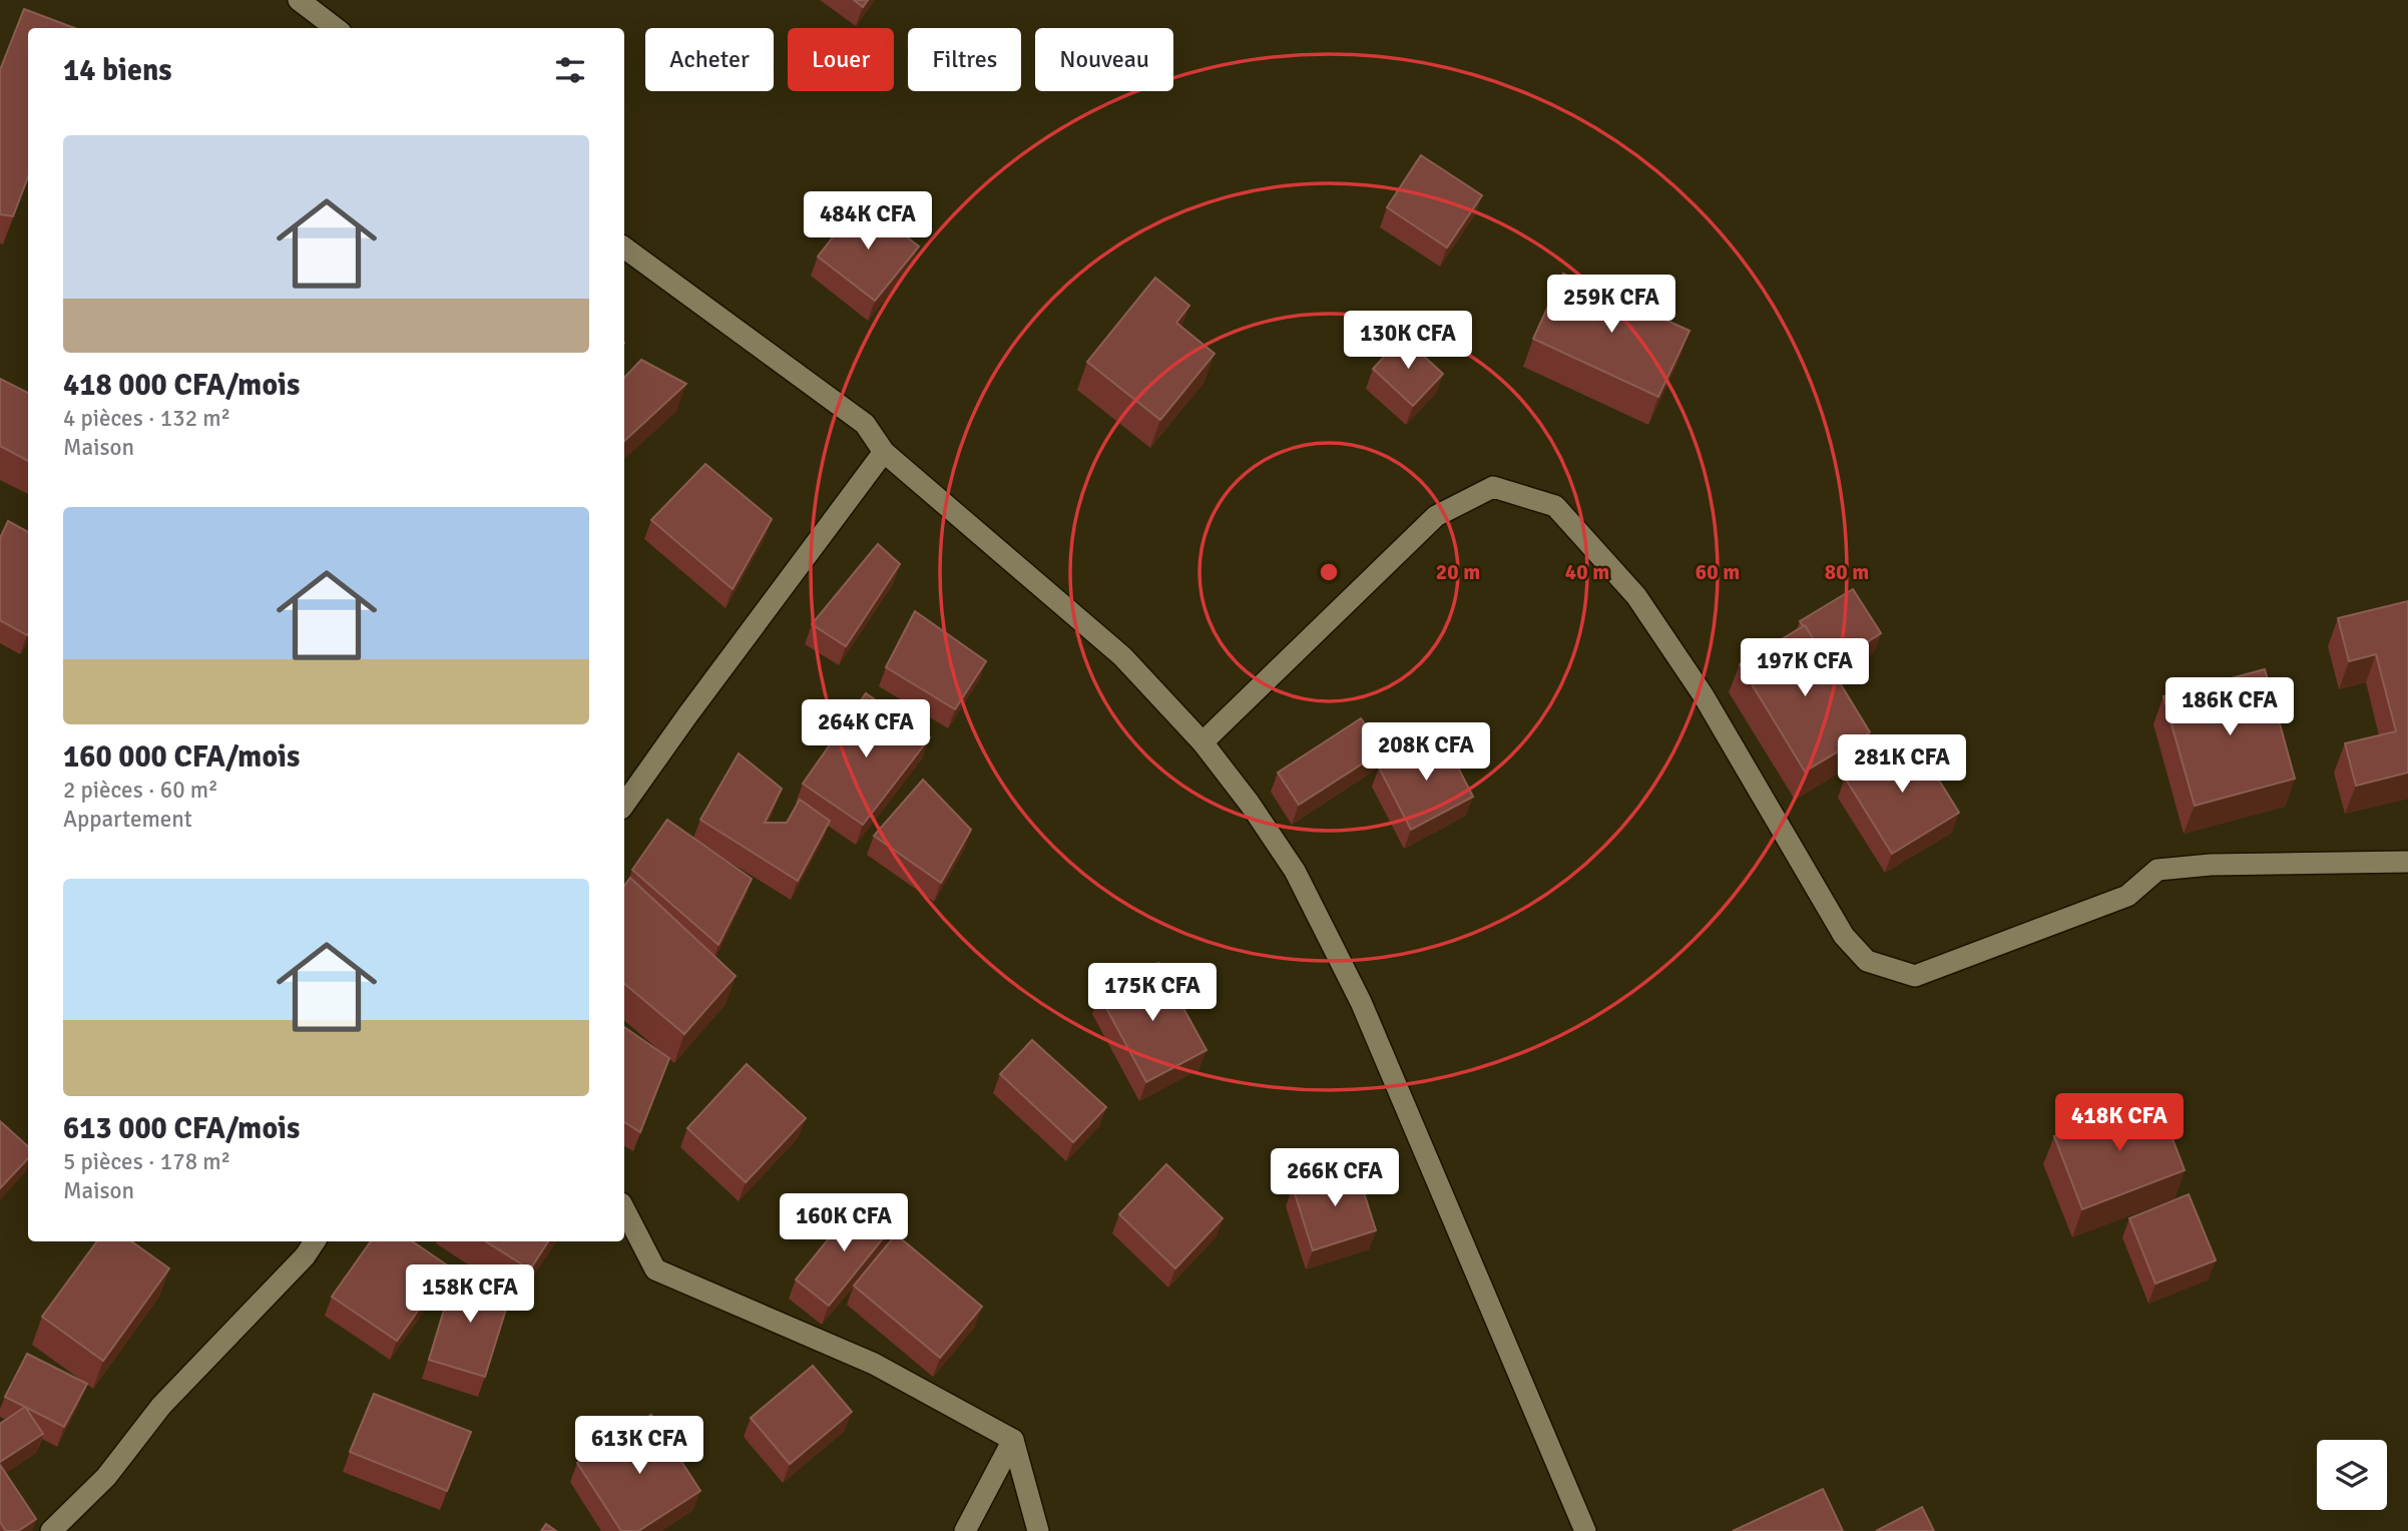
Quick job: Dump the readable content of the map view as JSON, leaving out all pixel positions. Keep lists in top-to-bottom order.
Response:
{
  "page": {
    "chip": [
      "Acheter",
      "Louer",
      "Filtres",
      "Nouveau"
    ],
    "heading": "14 biens",
    "list": [
      {
        "name": "418 000 CFA/mois",
        "note": "4 pièces · 132 m² · Maison"
      },
      {
        "name": "160 000 CFA/mois",
        "note": "2 pièces · 60 m² · Appartement"
      },
      {
        "name": "613 000 CFA/mois",
        "note": "5 pièces · 178 m² · Maison"
      }
    ],
    "price": [
      "484K CFA",
      "259K CFA",
      "130K CFA",
      "197K CFA",
      "186K CFA",
      "264K CFA",
      "208K CFA",
      "281K CFA",
      "175K CFA",
      "418K CFA",
      "266K CFA",
      "160K CFA",
      "158K CFA",
      "613K CFA"
    ]
  },
  "rings": [
    "20 m",
    "40 m",
    "60 m",
    "80 m"
  ]
}
